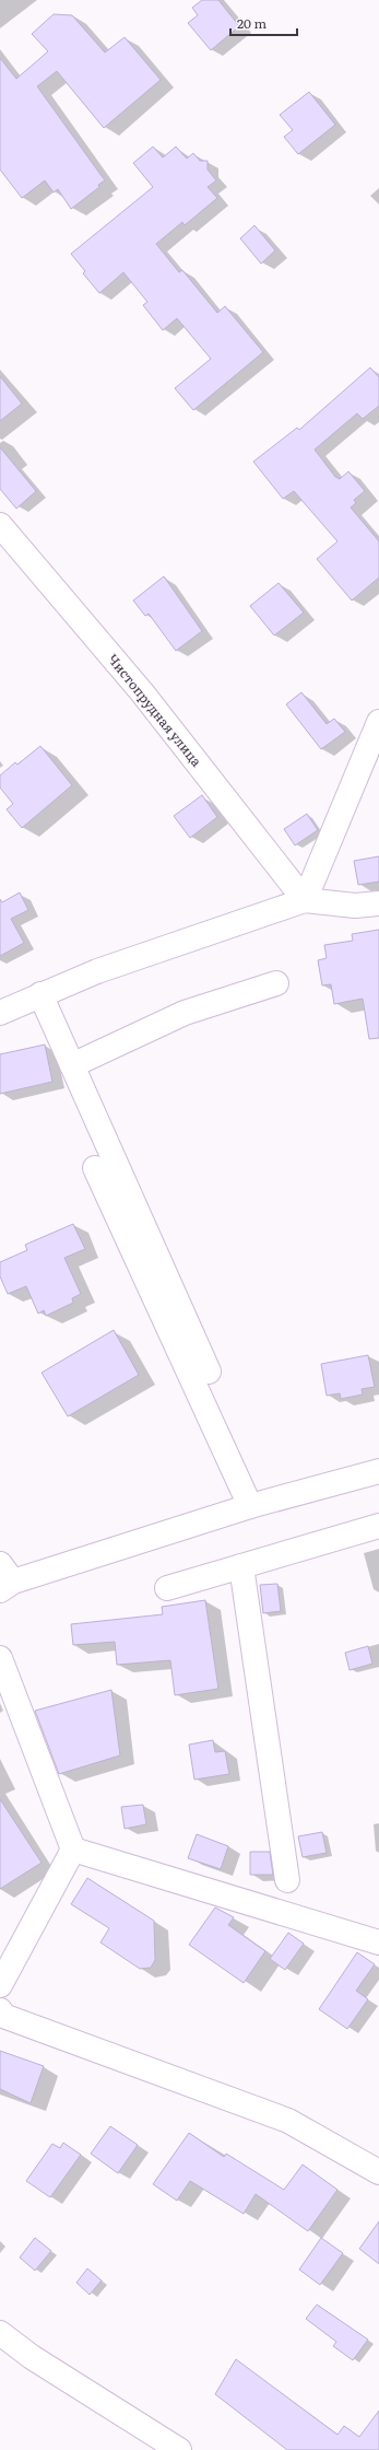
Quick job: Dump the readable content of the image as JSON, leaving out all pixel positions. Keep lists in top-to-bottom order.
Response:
{
  "streets": {
    "street": ["Чистопрудная улица"]
  },
  "scale_bar": "20 m"
}
